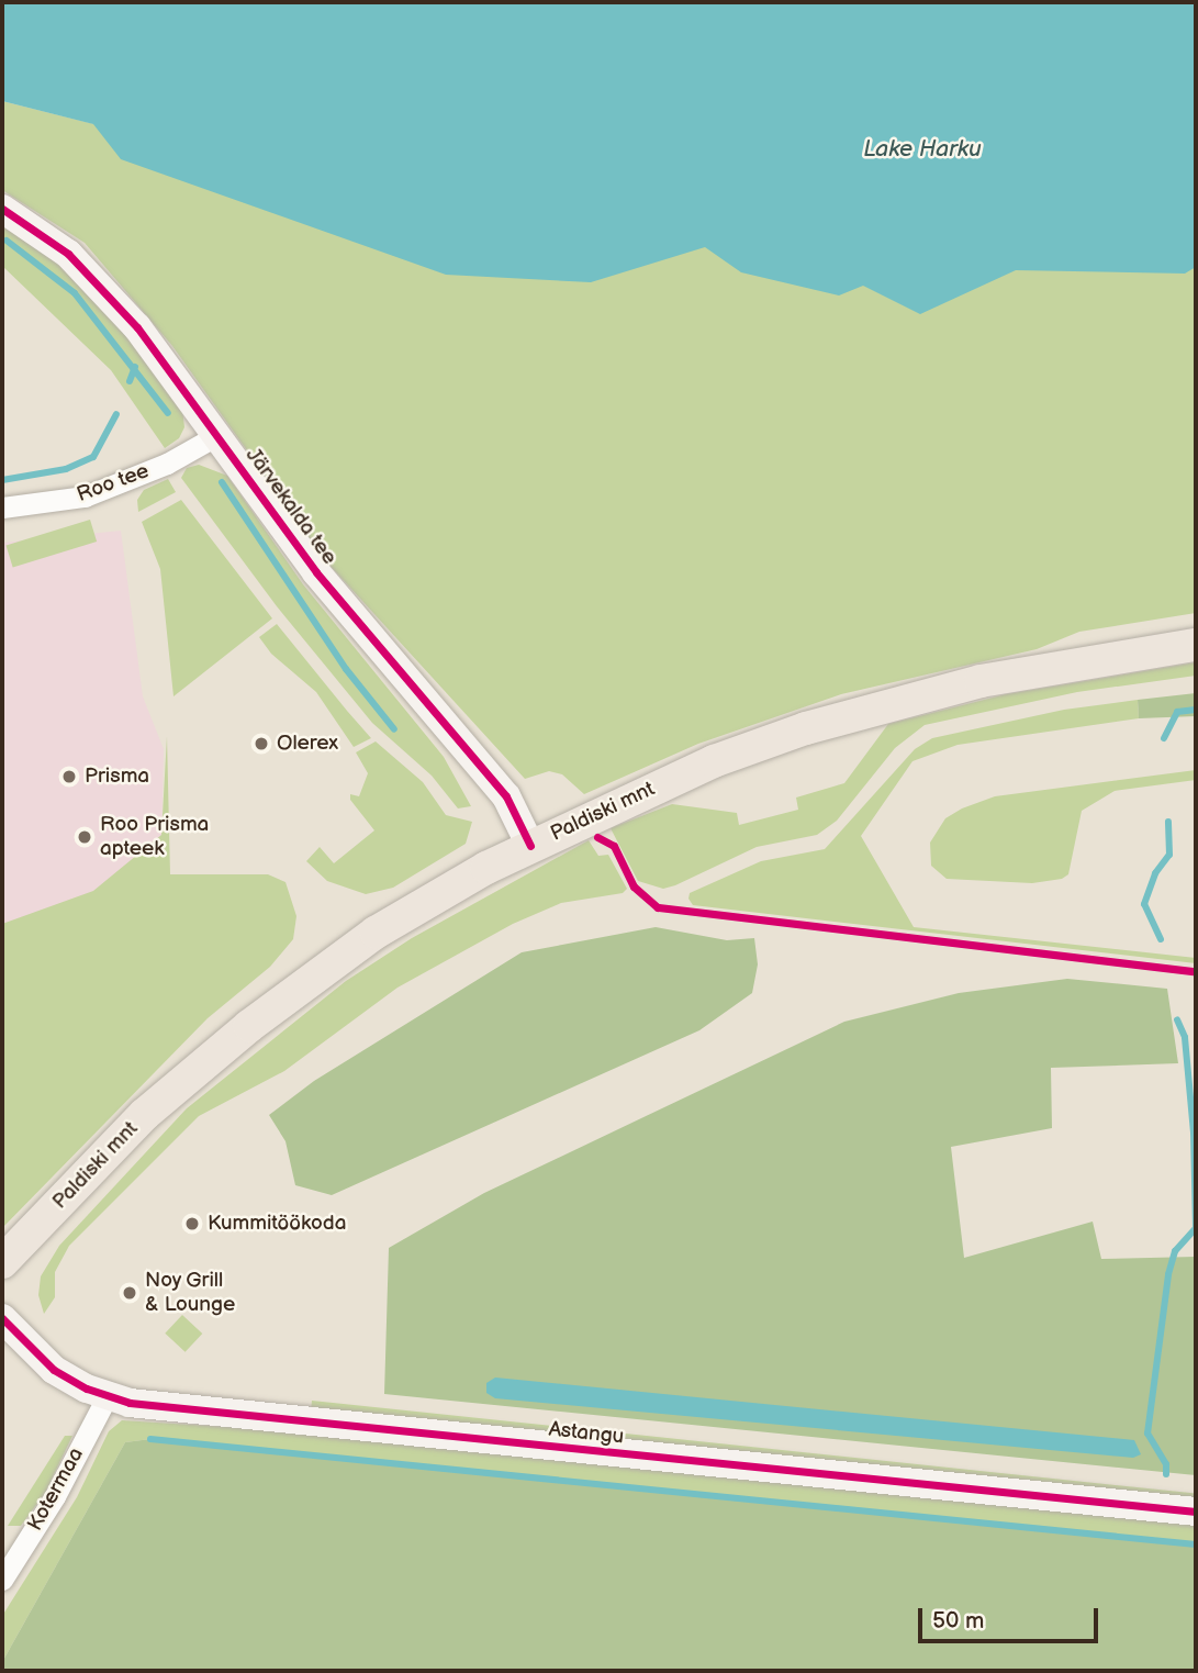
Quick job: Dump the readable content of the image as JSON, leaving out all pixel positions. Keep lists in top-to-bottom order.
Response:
{
  "streets": {
    "main road": ["Paldiski mnt"],
    "street": [
      "Roo tee",
      "Järvekalda tee",
      "Astangu",
      "Kotermaa"
    ]
  },
  "crossings": [
    ["Roo tee", "Järvekalda tee"],
    ["Järvekalda tee", "Paldiski mnt"],
    ["Astangu", "Kotermaa"]
  ],
  "water": ["Lake Harku"],
  "places": [
    "Olerex",
    "Prisma",
    "Roo Prisma apteek",
    "Kummitöökoda",
    "Noy Grill & Lounge"
  ],
  "scale_bar": "50 m"
}
